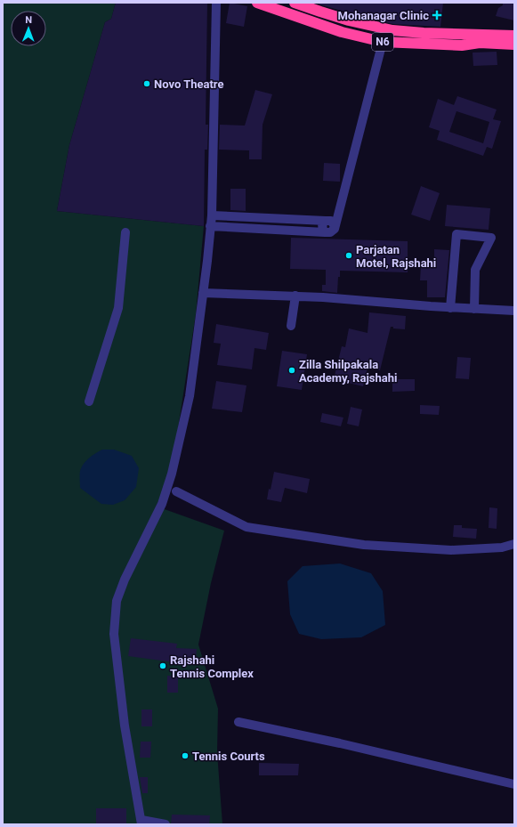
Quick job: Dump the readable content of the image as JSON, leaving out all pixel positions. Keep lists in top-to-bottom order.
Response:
{
  "streets": {
    "highway": ["N6"]
  },
  "places": {
    "health": ["Mohanagar Clinic"],
    "other": [
      "Novo Theatre",
      "Parjatan Motel, Rajshahi",
      "Zilla Shilpakala Academy, Rajshahi",
      "Rajshahi Tennis Complex",
      "Tennis Courts"
    ]
  },
  "north": "top"
}
